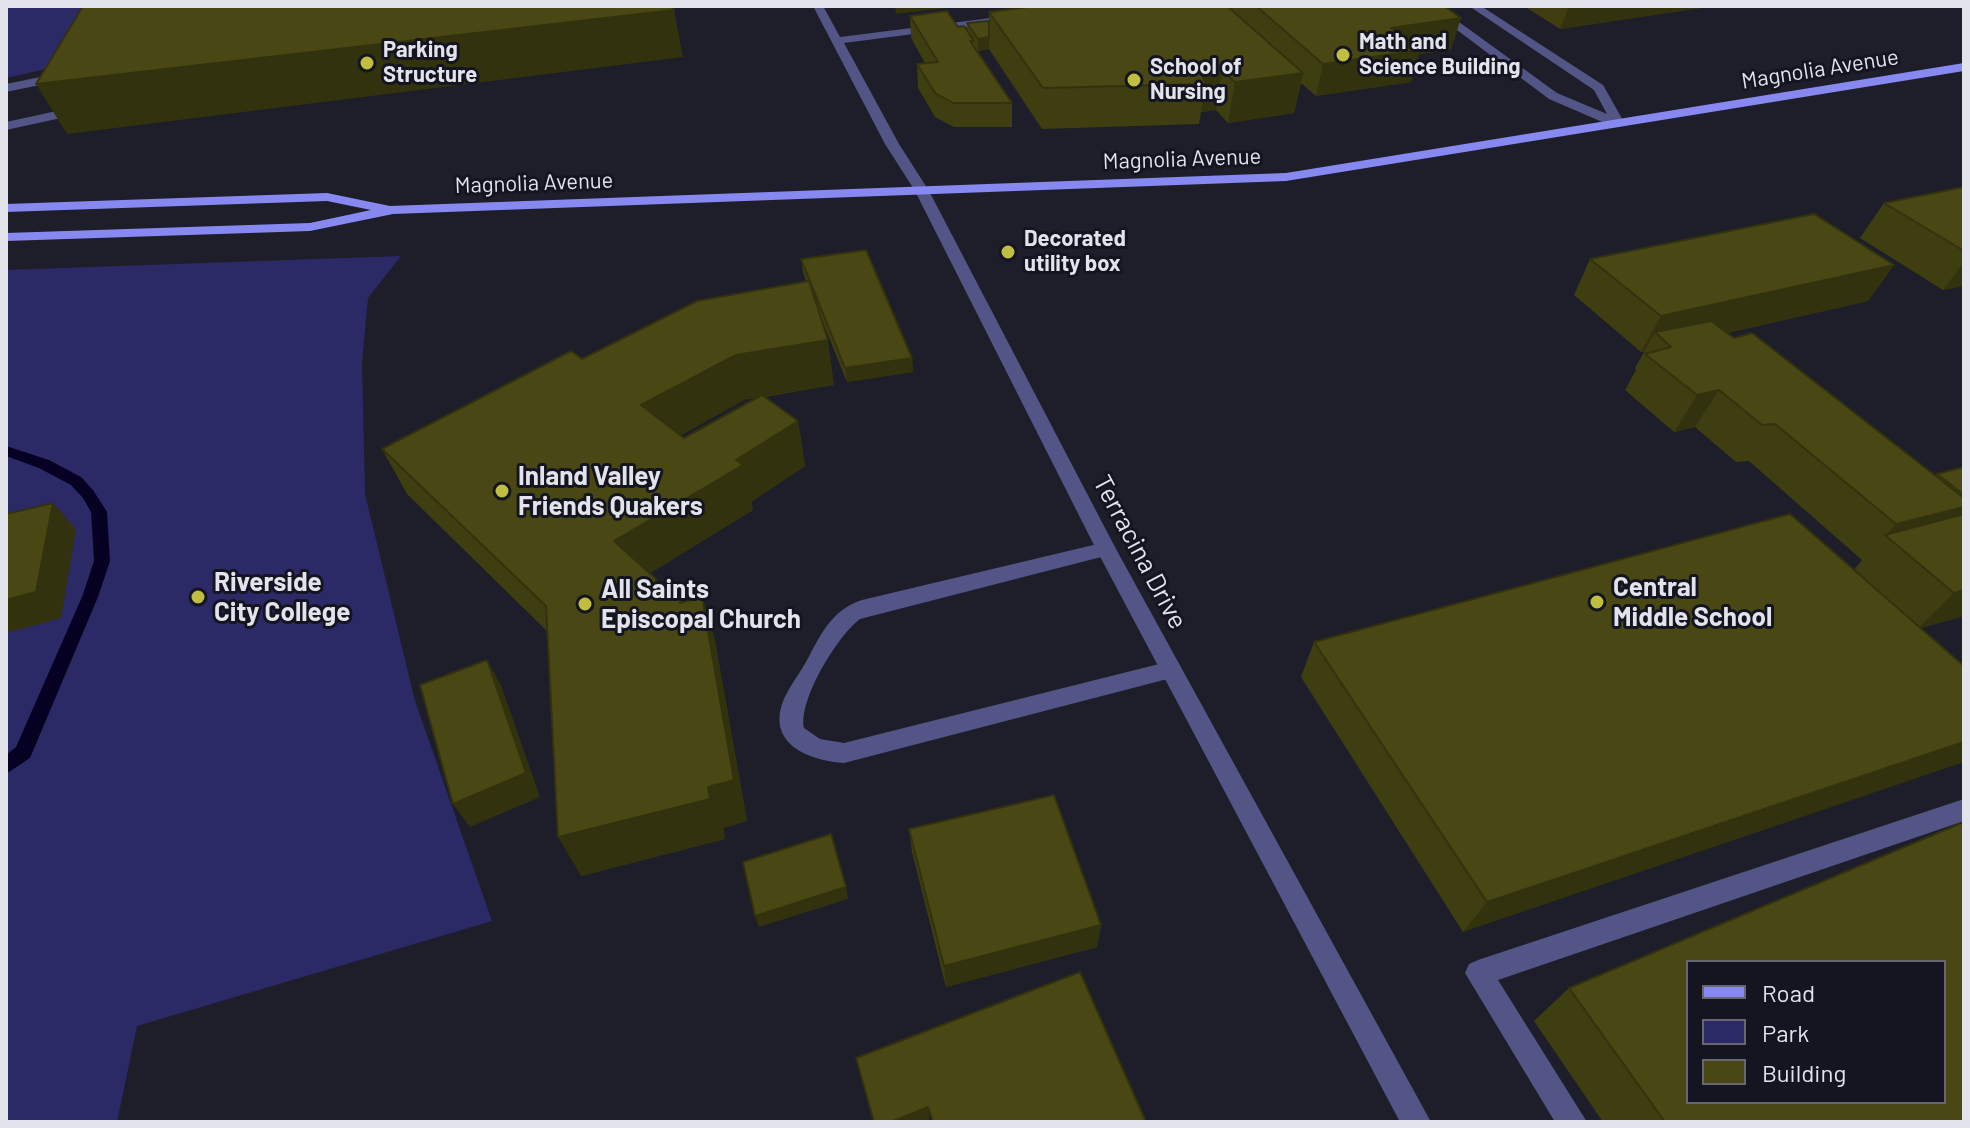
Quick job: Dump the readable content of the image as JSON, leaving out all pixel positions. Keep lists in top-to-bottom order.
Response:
{
  "streets": {
    "main road": ["Magnolia Avenue"],
    "street": ["Terracina Drive"]
  },
  "crossings": [
    ["Magnolia Avenue", "Terracina Drive"]
  ],
  "places": [
    "Math and Science Building",
    "Parking Structure",
    "School of Nursing",
    "Decorated utility box",
    "Inland Valley Friends Quakers",
    "Riverside City College",
    "Central Middle School",
    "All Saints Episcopal Church"
  ],
  "legend": ["Road", "Park", "Building"]
}
